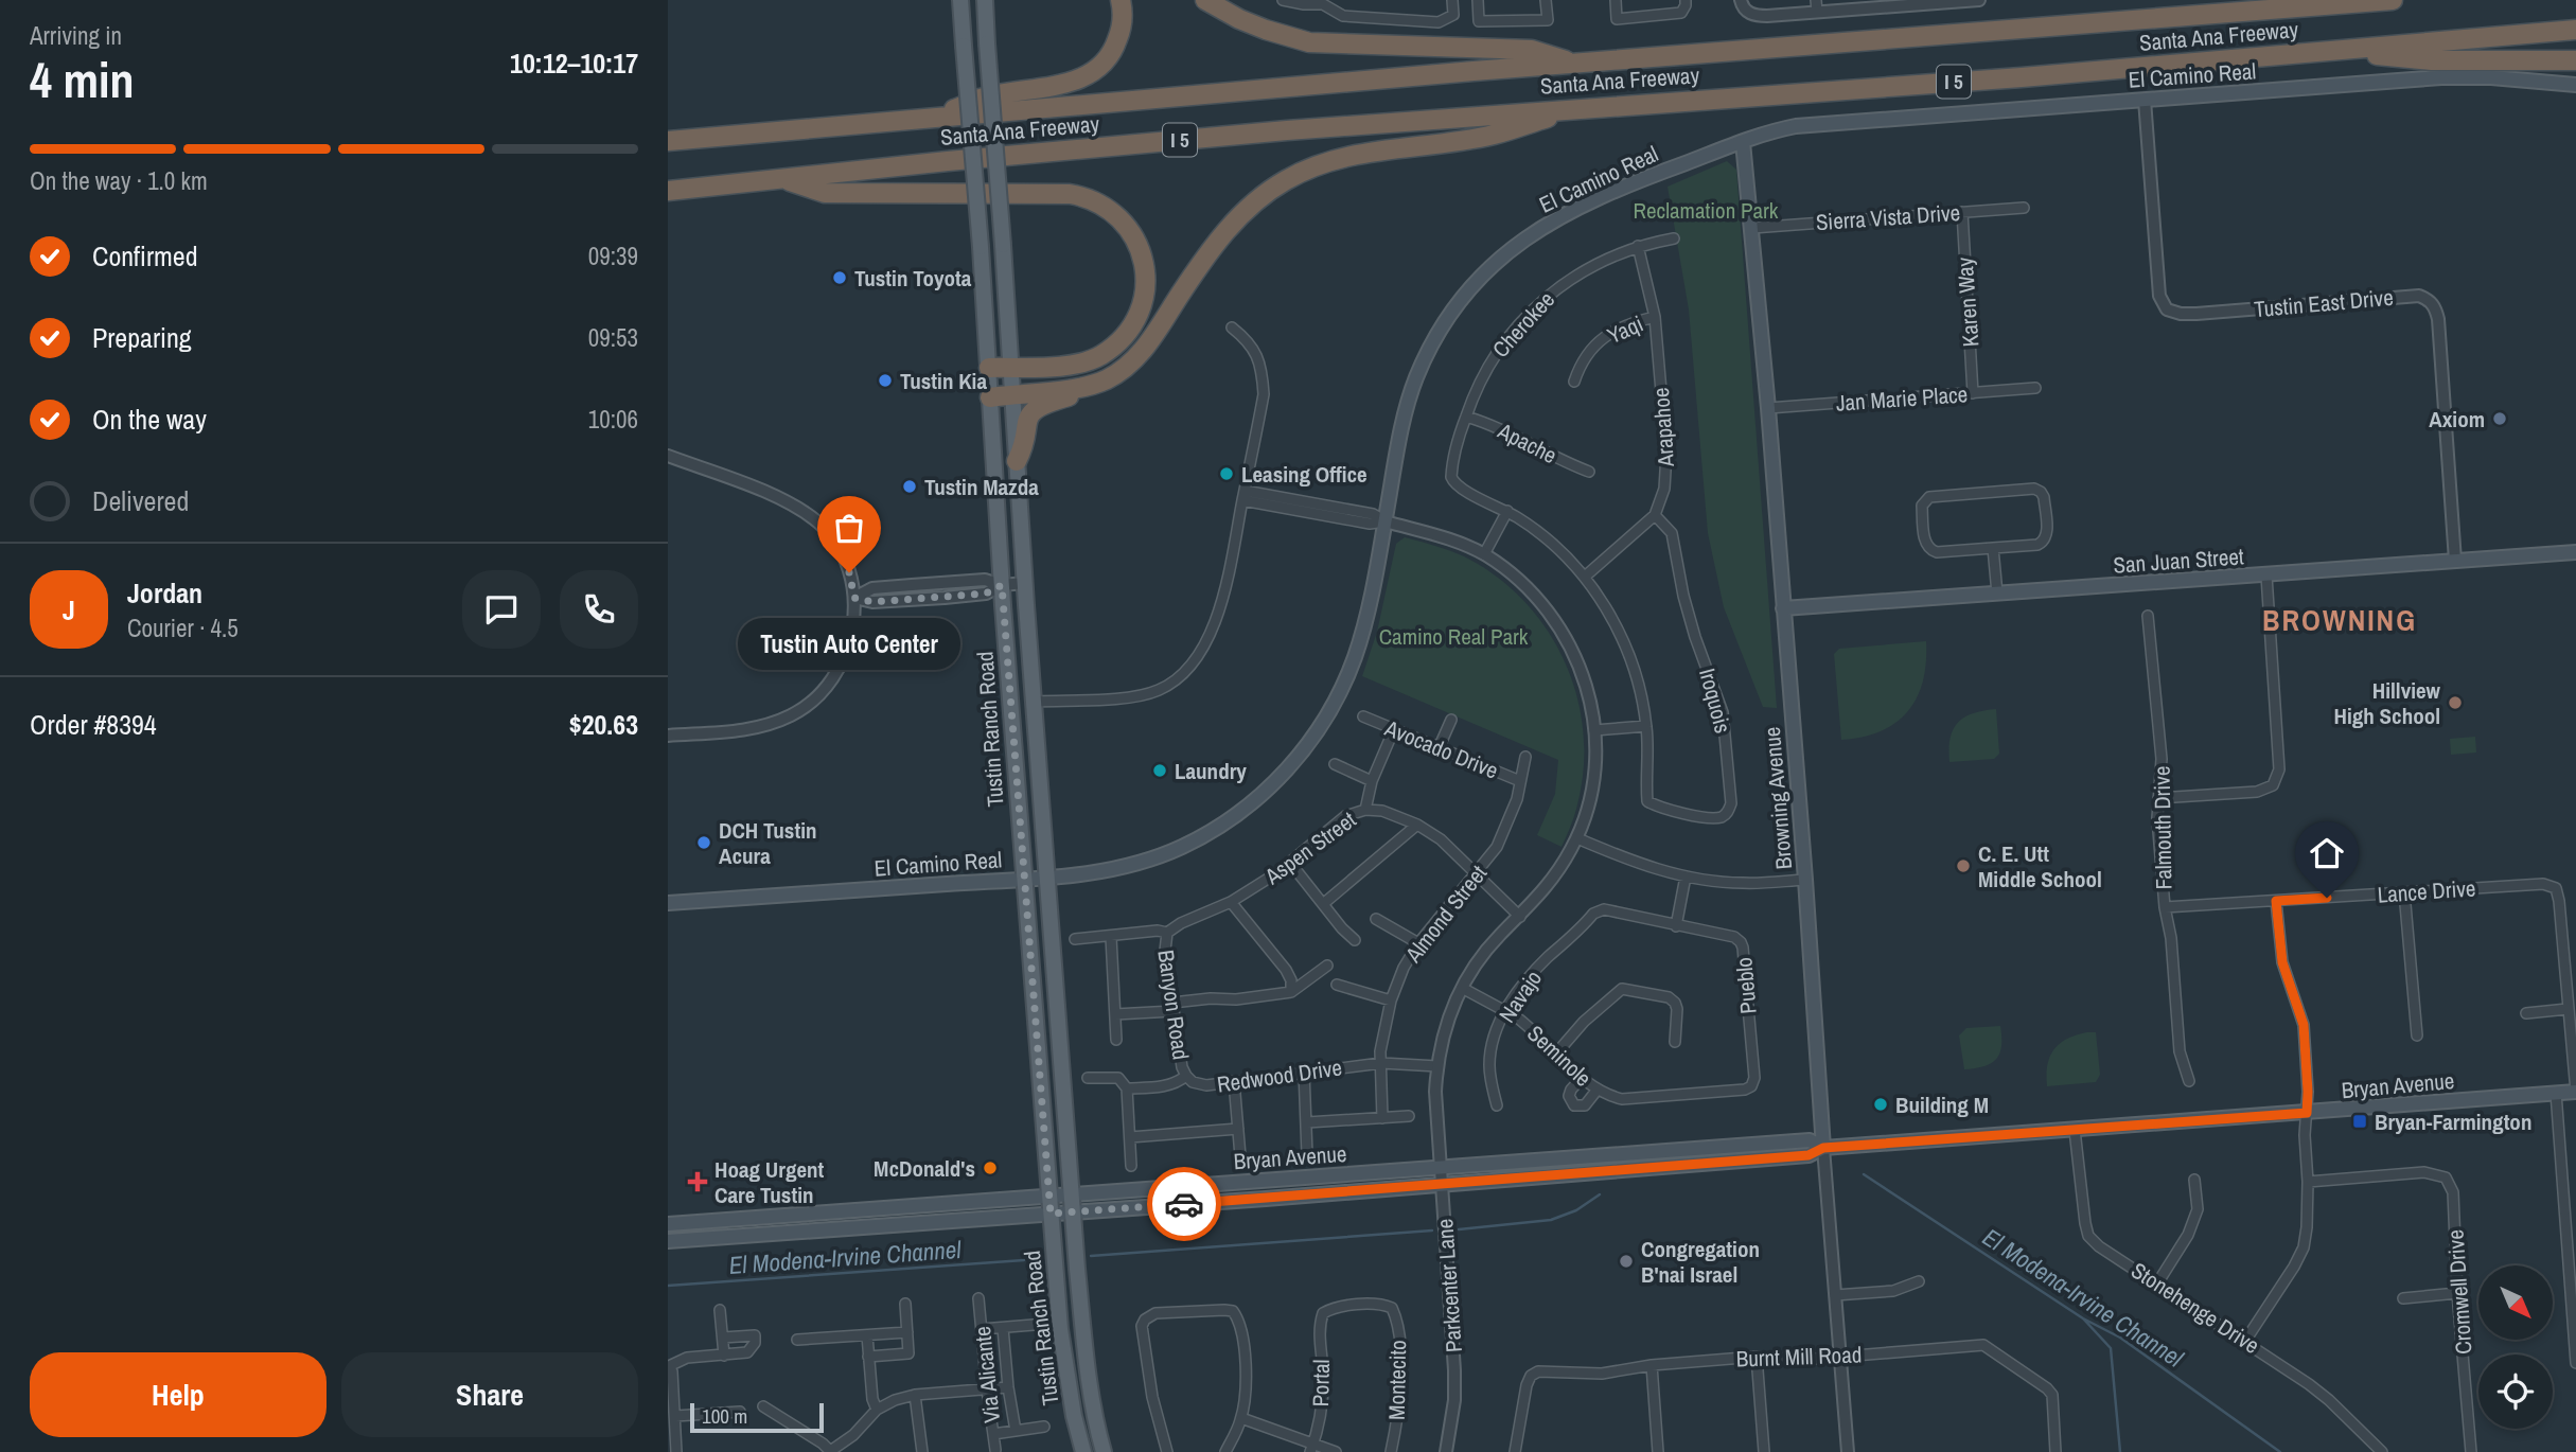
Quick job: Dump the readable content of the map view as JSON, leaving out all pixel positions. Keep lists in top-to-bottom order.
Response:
{
  "streets": {
    "highway": ["Santa Ana Freeway", "I 5"],
    "main road": [
      "El Camino Real",
      "San Juan Street",
      "Tustin Ranch Road",
      "Browning Avenue",
      "Bryan Avenue"
    ],
    "street": [
      "Sierra Vista Drive",
      "Karen Way",
      "Tustin East Drive",
      "Cherokee",
      "Yaqi",
      "Jan Marie Place",
      "Arapahoe",
      "Apache",
      "Iroquois",
      "Avocado Drive",
      "Falmouth Drive",
      "Aspen Street",
      "Lance Drive",
      "Almond Street",
      "Pueblo",
      "Navajo",
      "Banyon Road",
      "Seminole",
      "Redwood Drive",
      "Parkcenter Lane",
      "Cromwell Drive",
      "Stonehenge Drive",
      "Burnt Mill Road",
      "Via Alicante",
      "Montecito",
      "Portal"
    ]
  },
  "crossings": [
    ["El Camino Real", "Tustin East Drive"],
    ["El Camino Real", "Tustin Ranch Road"],
    ["El Camino Real", "Browning Avenue"],
    ["El Camino Real", "Parkcenter Lane"],
    ["Sierra Vista Drive", "Karen Way"],
    ["Sierra Vista Drive", "Browning Avenue"],
    ["Karen Way", "Jan Marie Place"],
    ["Tustin East Drive", "San Juan Street"],
    ["Cherokee", "Arapahoe"],
    ["Cherokee", "Apache"],
    ["Yaqi", "Arapahoe"],
    ["Jan Marie Place", "Browning Avenue"],
    ["Arapahoe", "Iroquois"],
    ["San Juan Street", "Browning Avenue"],
    ["Tustin Ranch Road", "Bryan Avenue"],
    ["Avocado Drive", "Almond Street"],
    ["Browning Avenue", "Bryan Avenue"],
    ["Browning Avenue", "Burnt Mill Road"],
    ["Falmouth Drive", "Lance Drive"],
    ["Aspen Street", "Almond Street"],
    ["Aspen Street", "Banyon Road"],
    ["Aspen Street", "Parkcenter Lane"],
    ["Almond Street", "Redwood Drive"],
    ["Pueblo", "Navajo"],
    ["Pueblo", "Seminole"],
    ["Navajo", "Seminole"],
    ["Banyon Road", "Redwood Drive"],
    ["Seminole", "Parkcenter Lane"],
    ["Redwood Drive", "Parkcenter Lane"],
    ["Bryan Avenue", "Parkcenter Lane"],
    ["Bryan Avenue", "Stonehenge Drive"],
    ["Montecito", "Portal"]
  ],
  "districts": ["BROWNING"],
  "water": ["El Modena-Irvine Channel"],
  "parks": ["Reclamation Park", "Camino Real Park"],
  "places": {
    "other": [
      "Tustin Toyota",
      "Tustin Kia",
      "Axiom",
      "Leasing Office",
      "Tustin Mazda",
      "Tustin Auto Center",
      "Hillview High School",
      "Laundry",
      "DCH Tustin Acura",
      "C. E. Utt Middle School",
      "Building M",
      "McDonald's",
      "Congregation B'nai Israel"
    ],
    "transit": ["Bryan-Farmington"],
    "health": ["Hoag Urgent Care Tustin"]
  },
  "scale_bar": "100 m",
  "north": "bottom right",
  "page": {
    "heading": ["4 min", "Arriving in", "10:12–10:17"],
    "panel": [
      "Jordan",
      "Courier · 4.5",
      "Order #8394",
      "$20.63"
    ],
    "bar": "On the way · 1.0 km",
    "list": [
      ["Confirmed", "09:39"],
      ["Preparing", "09:53"],
      ["On the way", "10:06"],
      "Delivered"
    ],
    "round": "J",
    "bubble": "Tustin Auto Center",
    "buttons": ["Help", "Share"],
    "scale": "100 m"
  }
}
